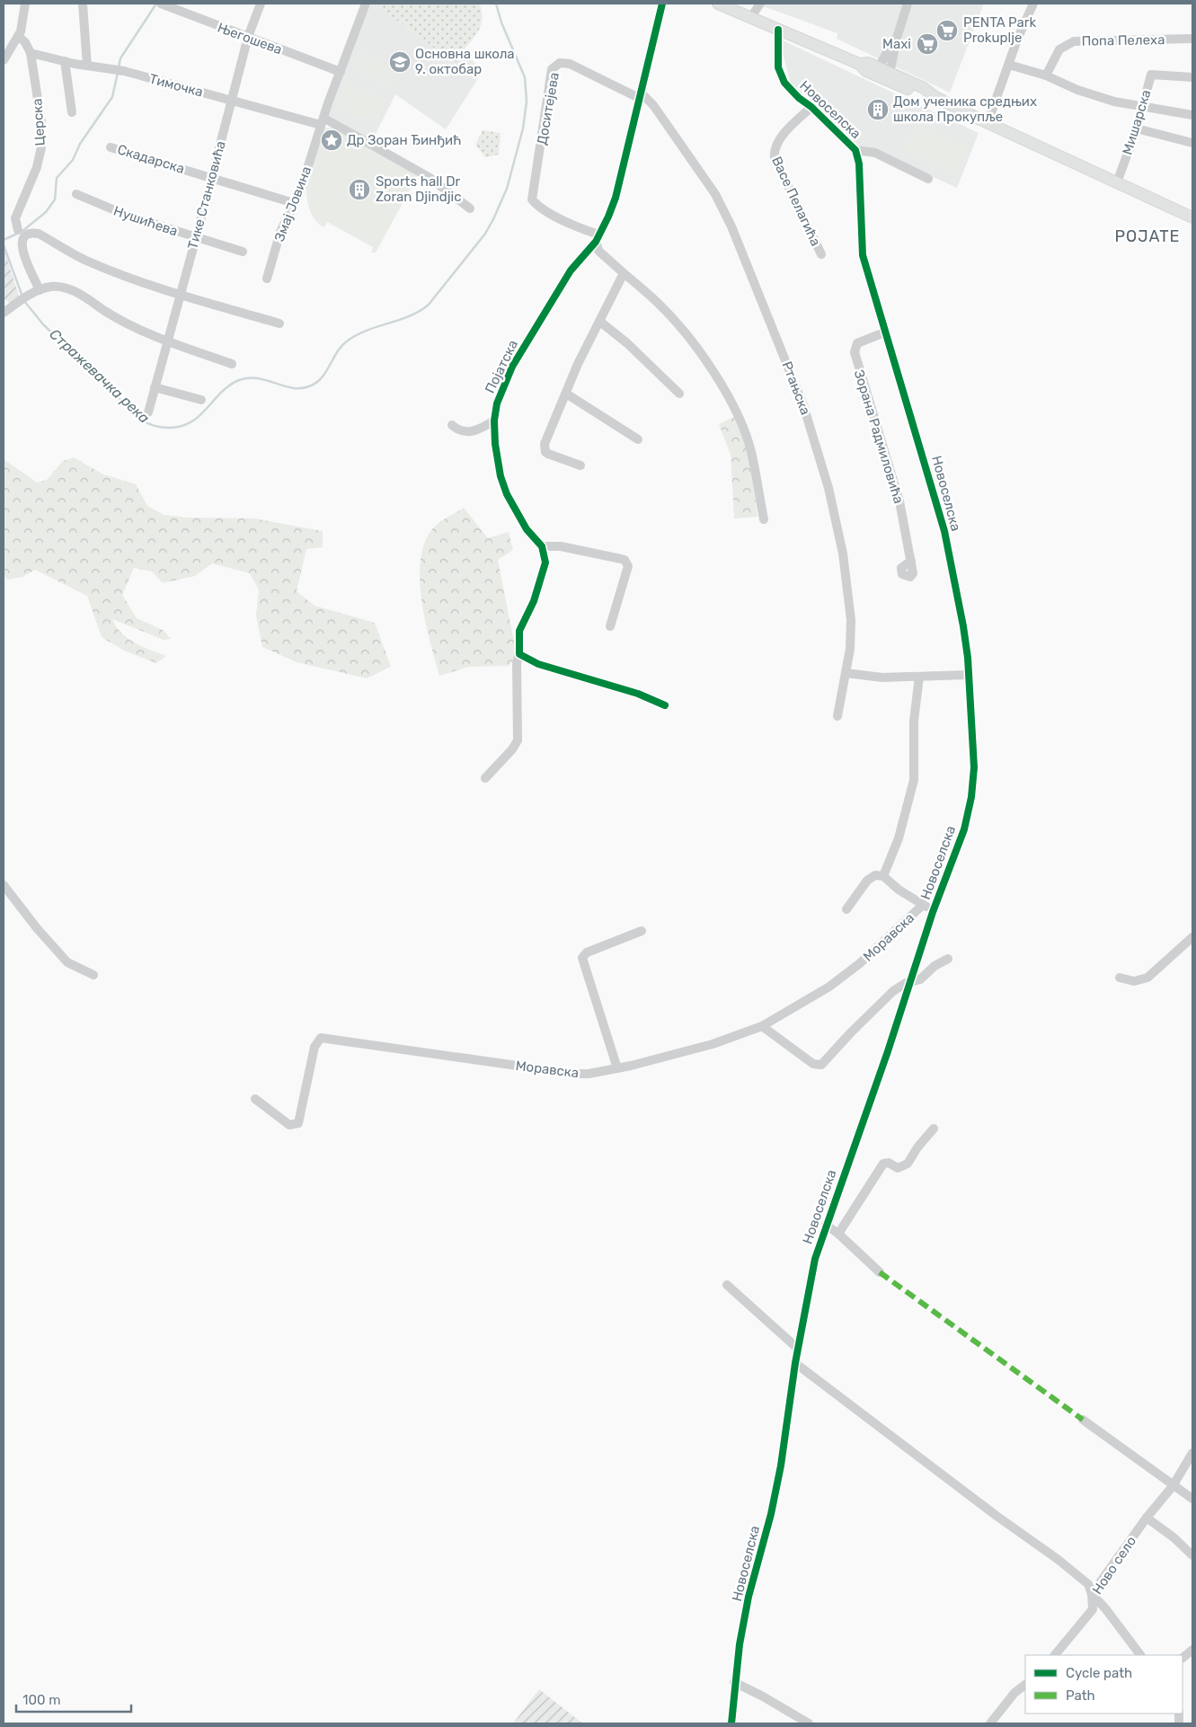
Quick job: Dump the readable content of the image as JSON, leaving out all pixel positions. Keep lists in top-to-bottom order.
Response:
{
  "streets": {
    "street": [
      "Његошева",
      "Попа Пелеха",
      "Тимочка",
      "Доситејева",
      "Новоселска",
      "Церска",
      "Мишарска",
      "Скадарска",
      "Тике Станковића",
      "Васе Пелагића",
      "Змај Јовина",
      "Нушићева",
      "Појатска",
      "Ртањска",
      "Зорана Радмиловића",
      "Моравска",
      "Ново село"
    ]
  },
  "crossings": [
    ["Његошева", "Тике Станковића"],
    ["Његошева", "Змај Јовина"],
    ["Тимочка", "Церска"],
    ["Тимочка", "Тике Станковића"],
    ["Тимочка", "Змај Јовина"],
    ["Доситејева", "Појатска"],
    ["Доситејева", "Ртањска"],
    ["Новоселска", "Васе Пелагића"],
    ["Новоселска", "Зорана Радмиловића"],
    ["Скадарска", "Тике Станковића"],
    ["Скадарска", "Змај Јовина"],
    ["Тике Станковића", "Нушићева"],
    ["Појатска", "Ртањска"]
  ],
  "districts": ["POJATE"],
  "water": ["Стражевачка река"],
  "places": {
    "supermarket": ["PENTA Park Prokuplje", "Maxi"],
    "school or university": ["Основна школа 9. октобар"],
    "building": ["Дом ученика средњих школа Прокупље", "Sports hall Dr Zoran Djindjic"],
    "place": ["Др Зоран Ђинђић"]
  },
  "legend": ["Cycle path", "Path"],
  "scale_bar": "100 m"
}
